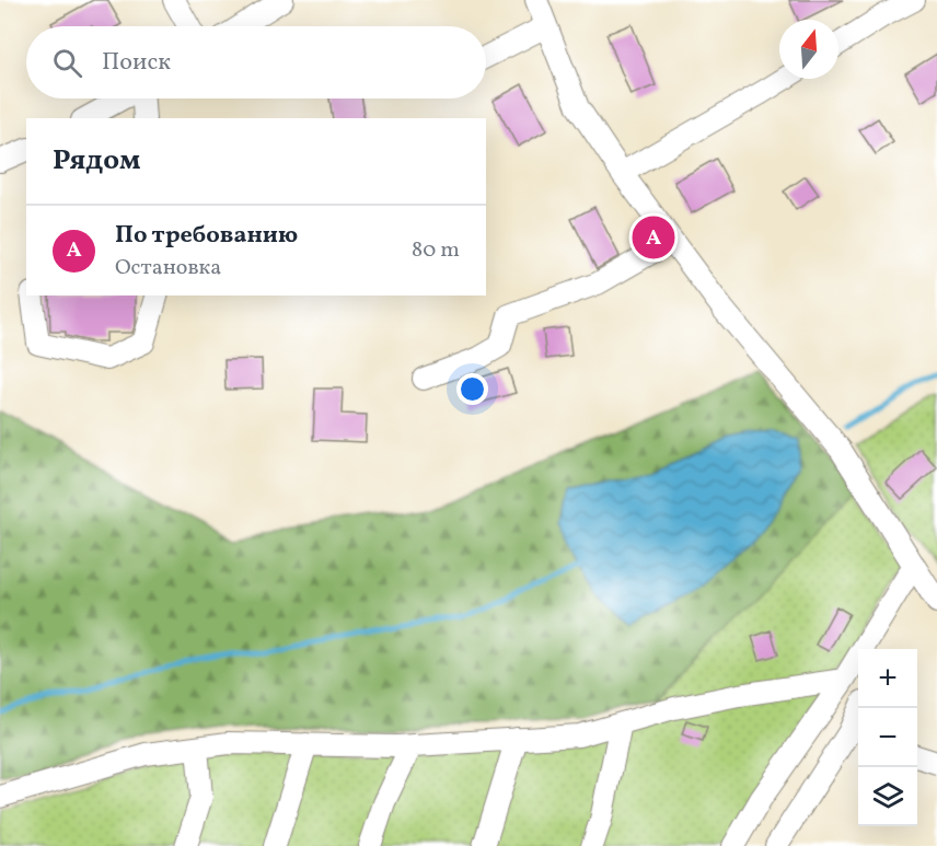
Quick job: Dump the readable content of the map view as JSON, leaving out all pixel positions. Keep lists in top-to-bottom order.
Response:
{
  "north": "top",
  "page": {
    "search": "Поиск",
    "heading": "Рядом",
    "list": [
      {
        "mark": "A",
        "name": "По требованию",
        "note": "Остановка",
        "value": "80 m"
      }
    ],
    "pins": "A",
    "map_buttons": ["+", "−"]
  }
}
